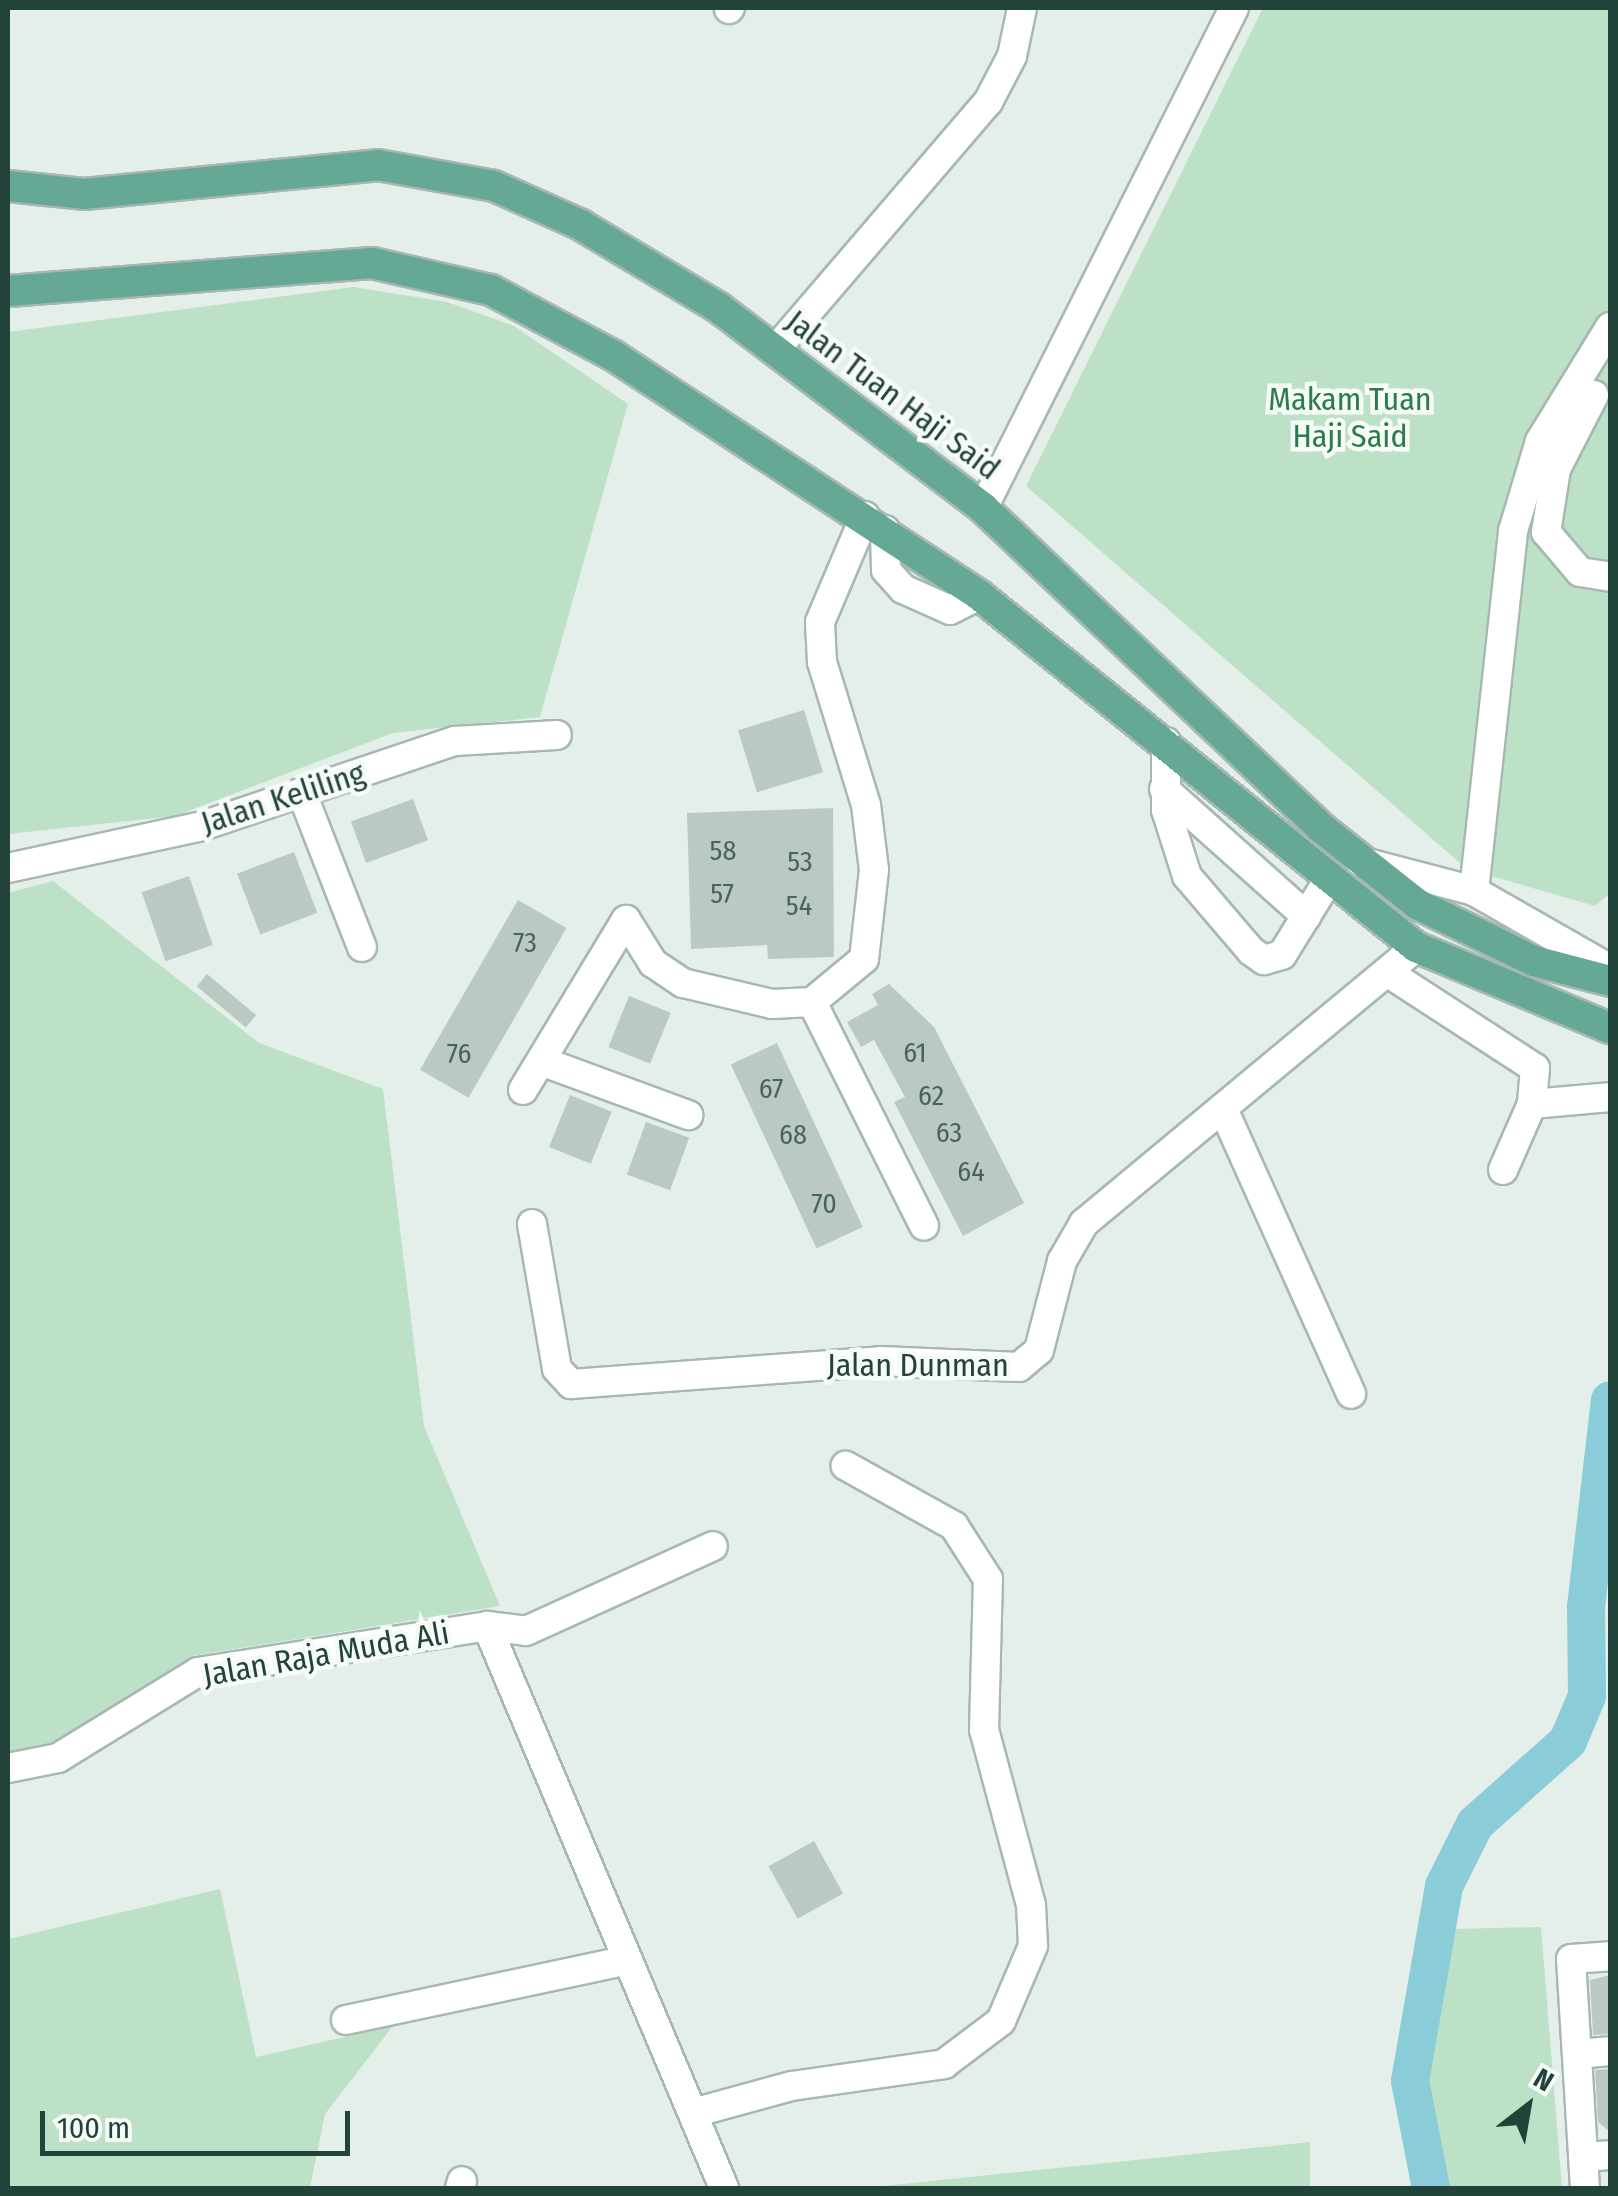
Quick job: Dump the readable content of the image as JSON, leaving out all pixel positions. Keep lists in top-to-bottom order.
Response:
{
  "streets": {
    "main road": ["Jalan Tuan Haji Said"],
    "street": ["Jalan Keliling", "Jalan Dunman", "Jalan Raja Muda Ali"]
  },
  "parks": ["Makam Tuan Haji Said"],
  "house_numbers": [
    "58",
    "53",
    "57",
    "54",
    "73",
    "61",
    "76",
    "67",
    "62",
    "63",
    "68",
    "64",
    "70"
  ],
  "scale_bar": "100 m",
  "north": "top right"
}
